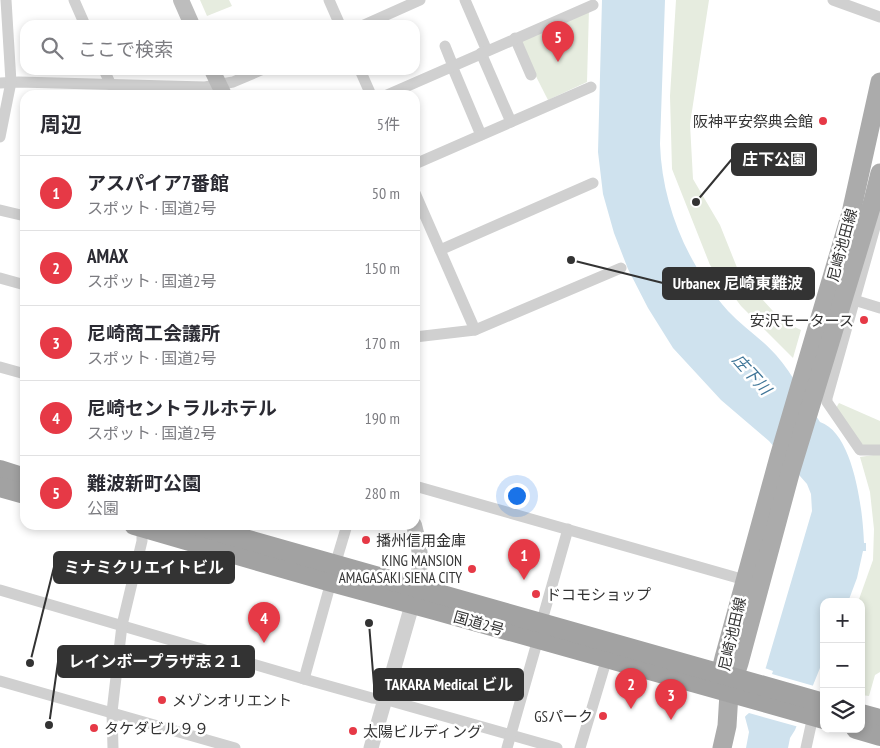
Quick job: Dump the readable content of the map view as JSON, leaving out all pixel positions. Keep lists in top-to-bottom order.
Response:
{
  "streets": {
    "highway": ["国道2号"],
    "main road": ["尼崎池田線"]
  },
  "crossings": [
    ["尼崎池田線", "国道2号"]
  ],
  "water": ["庄下川"],
  "places": [
    "阪神平安祭典会館",
    "庄下公園",
    "Urbanex 尼崎東難波",
    "安沢モータース",
    "播州信用金庫",
    "KING MANSION AMAGASAKI SIENA CITY",
    "ドコモショップ",
    "TAKARA Medical ビル",
    "ミナミクリエイトビル",
    "メゾンオリエント",
    "GSパーク",
    "レインボープラザ志２１",
    "タケダビル９９",
    "太陽ビルディング"
  ],
  "page": {
    "search": "ここで検索",
    "pins": [
      "5",
      "1",
      "4",
      "2",
      "3"
    ],
    "heading": ["周辺", "5件"],
    "list": [
      {
        "mark": "1",
        "name": "アスパイア7番館",
        "note": "スポット · 国道2号",
        "value": "50 m"
      },
      {
        "mark": "2",
        "name": "AMAX",
        "note": "スポット · 国道2号",
        "value": "150 m"
      },
      {
        "mark": "3",
        "name": "尼崎商工会議所",
        "note": "スポット · 国道2号",
        "value": "170 m"
      },
      {
        "mark": "4",
        "name": "尼崎セントラルホテル",
        "note": "スポット · 国道2号",
        "value": "190 m"
      },
      {
        "mark": "5",
        "name": "難波新町公園",
        "note": "公園",
        "value": "280 m"
      }
    ],
    "map_buttons": ["+", "−"]
  }
}
